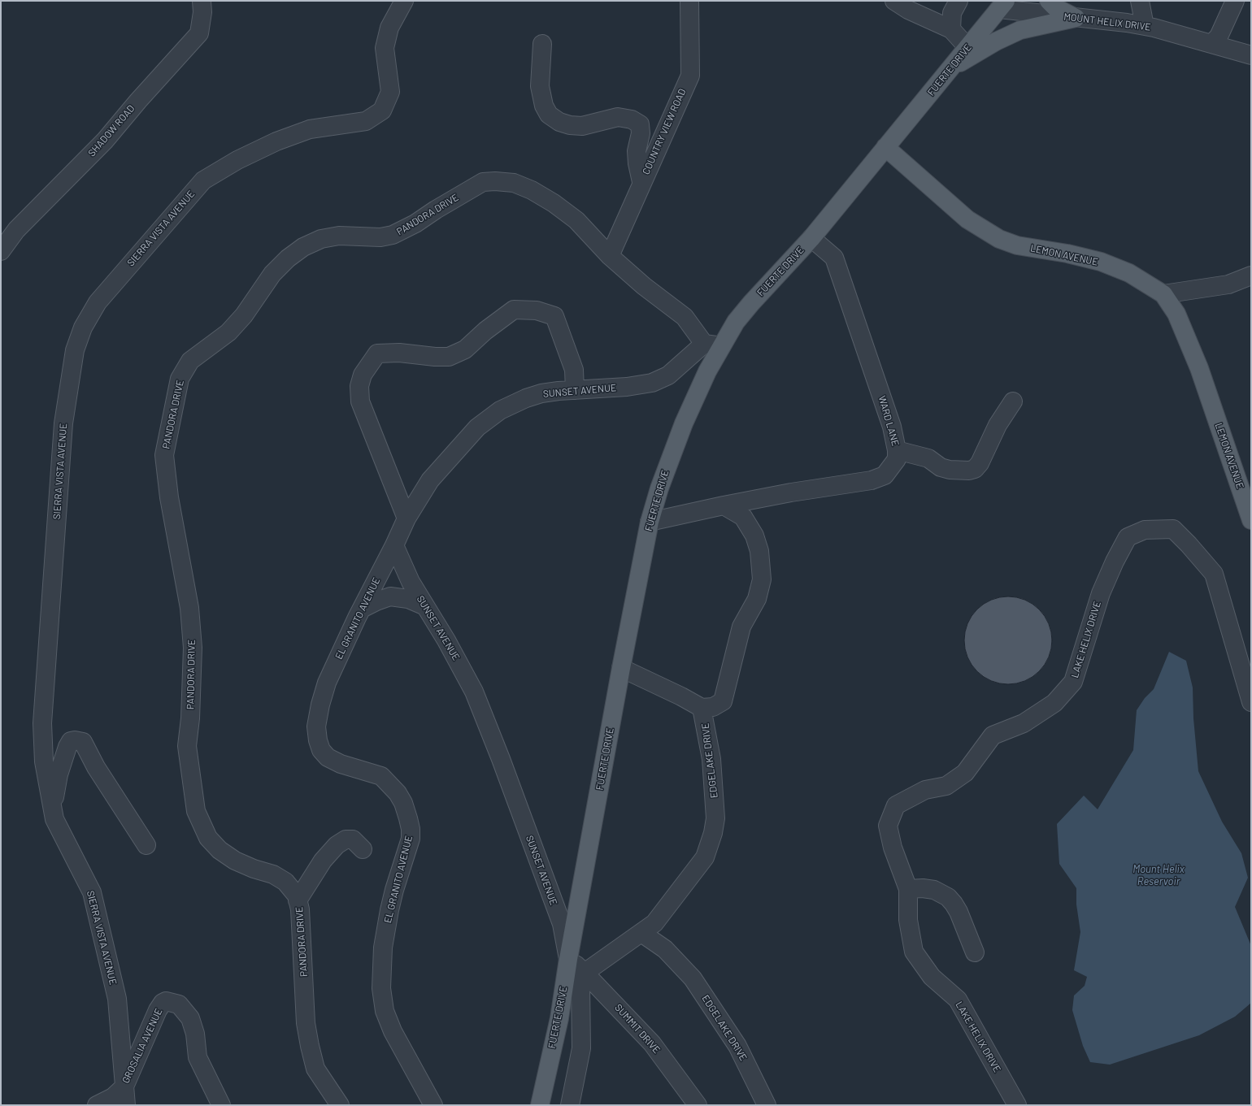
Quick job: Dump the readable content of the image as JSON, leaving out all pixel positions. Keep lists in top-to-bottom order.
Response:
{
  "streets": {
    "main road": ["FUERTE DRIVE", "LEMON AVENUE"],
    "street": [
      "MOUNT HELIX DRIVE",
      "SHADOW ROAD",
      "COUNTRY VIEW ROAD",
      "PANDORA DRIVE",
      "SIERRA VISTA AVENUE",
      "SUNSET AVENUE",
      "WARD LANE",
      "EL GRANITO AVENUE",
      "LAKE HELIX DRIVE",
      "EDGELAKE DRIVE",
      "SUMMIT DRIVE",
      "GROSALIA AVENUE"
    ]
  },
  "crossings": [
    ["MOUNT HELIX DRIVE", "FUERTE DRIVE"],
    ["FUERTE DRIVE", "PANDORA DRIVE"],
    ["FUERTE DRIVE", "LEMON AVENUE"],
    ["FUERTE DRIVE", "SUNSET AVENUE"],
    ["FUERTE DRIVE", "WARD LANE"],
    ["FUERTE DRIVE", "SUMMIT DRIVE"],
    ["COUNTRY VIEW ROAD", "PANDORA DRIVE"],
    ["PANDORA DRIVE", "SUNSET AVENUE"],
    ["SIERRA VISTA AVENUE", "GROSALIA AVENUE"],
    ["SUNSET AVENUE", "EL GRANITO AVENUE"],
    ["SUNSET AVENUE", "SUMMIT DRIVE"],
    ["EDGELAKE DRIVE", "SUMMIT DRIVE"]
  ],
  "water": ["Mount Helix Reservoir"]
}
